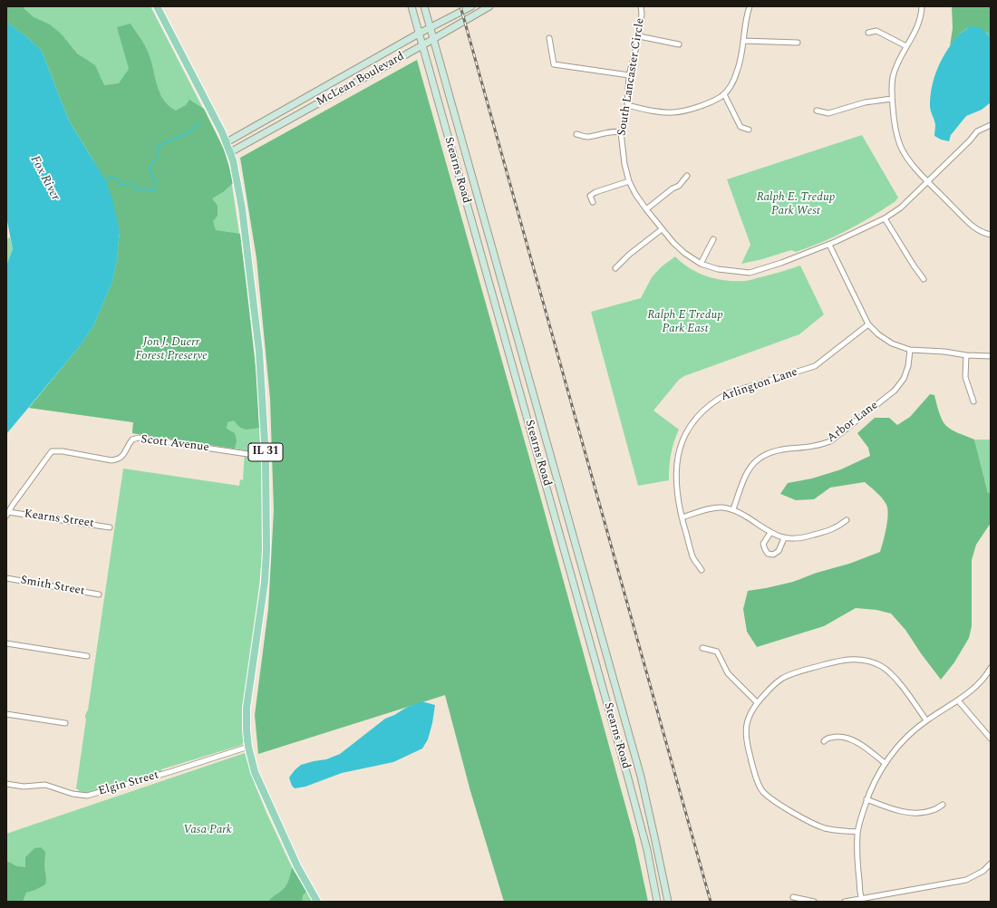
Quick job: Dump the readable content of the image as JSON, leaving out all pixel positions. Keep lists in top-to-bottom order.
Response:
{
  "streets": {
    "main road": ["McLean Boulevard", "Stearns Road", "IL 31"],
    "street": [
      "South Lancaster Circle",
      "Arlington Lane",
      "Arbor Lane",
      "Scott Avenue",
      "Kearns Street",
      "Smith Street",
      "Elgin Street"
    ]
  },
  "crossings": [
    ["McLean Boulevard", "Stearns Road"],
    ["McLean Boulevard", "IL 31"],
    ["Scott Avenue", "IL 31"],
    ["Scott Avenue", "Kearns Street"],
    ["IL 31", "Elgin Street"]
  ],
  "water": ["Fox River"],
  "parks": [
    "Ralph E. Tredup Park West",
    "Ralph E Tredup Park East",
    "Jon J. Duerr Forest Preserve",
    "Vasa Park"
  ]
}
